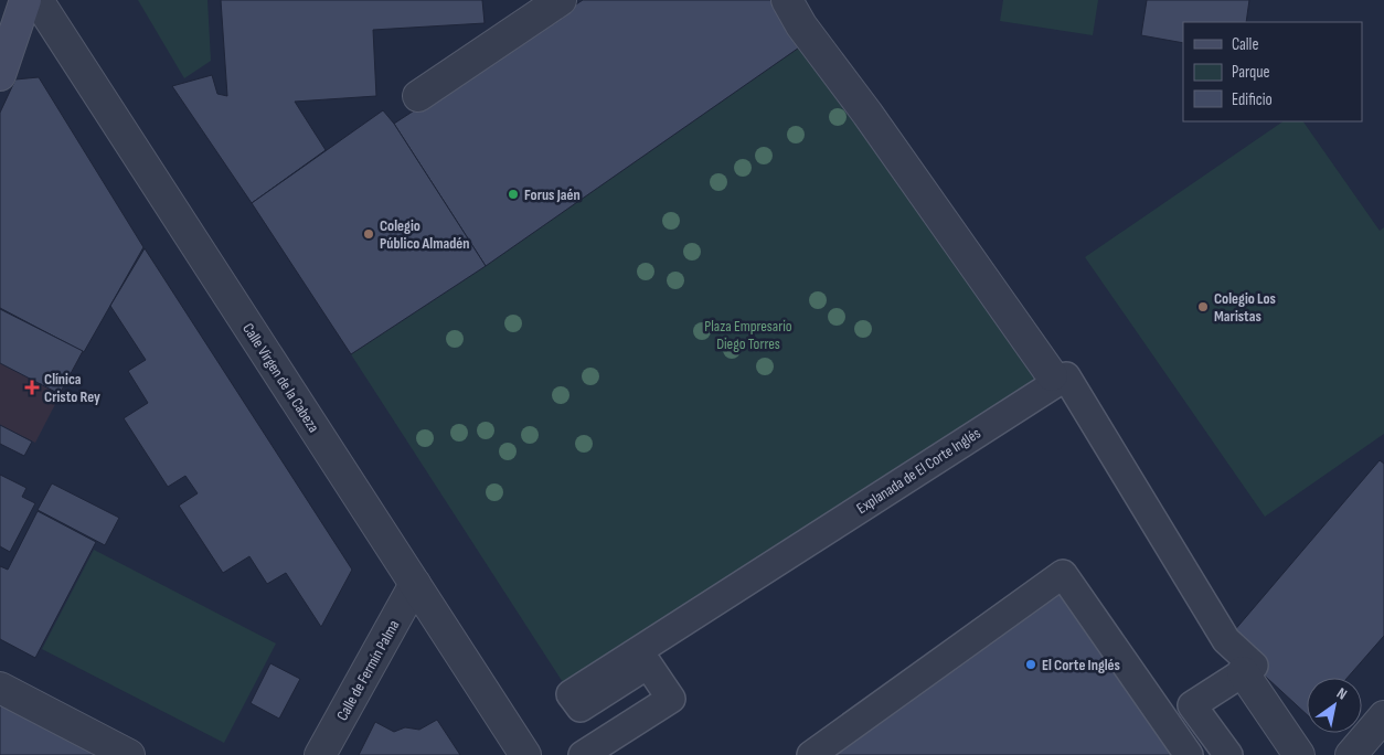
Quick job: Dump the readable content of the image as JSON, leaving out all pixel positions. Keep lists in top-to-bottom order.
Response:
{
  "streets": {
    "street": ["Calle Virgen de la Cabeza", "Explanada de El Corte Inglés", "Calle de Fermín Palma"]
  },
  "crossings": [
    ["Calle Virgen de la Cabeza", "Calle de Fermín Palma"]
  ],
  "parks": ["Plaza Empresario Diego Torres"],
  "places": {
    "other": [
      "Forus Jaén",
      "Colegio Público Almadén",
      "Colegio Los Maristas",
      "El Corte Inglés"
    ],
    "health": ["Clínica Cristo Rey"]
  },
  "legend": ["Calle", "Parque", "Edificio"],
  "north": "top right"
}
